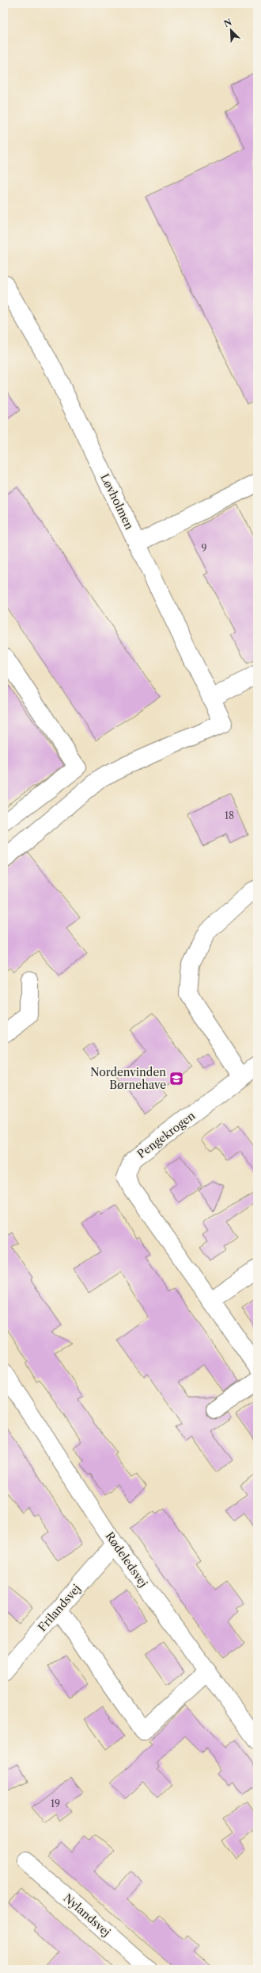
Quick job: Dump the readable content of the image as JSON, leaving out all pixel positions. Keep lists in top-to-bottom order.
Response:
{
  "streets": {
    "street": [
      "Løvholmen",
      "Pengekrogen",
      "Rødeledsvej",
      "Frilandsvej",
      "Nylandsvej"
    ]
  },
  "crossings": [
    ["Rødeledsvej", "Frilandsvej"]
  ],
  "places": {
    "school or university": ["Nordenvinden Børnehave"]
  },
  "house_numbers": ["9", "18", "19"],
  "north": "top left"
}
